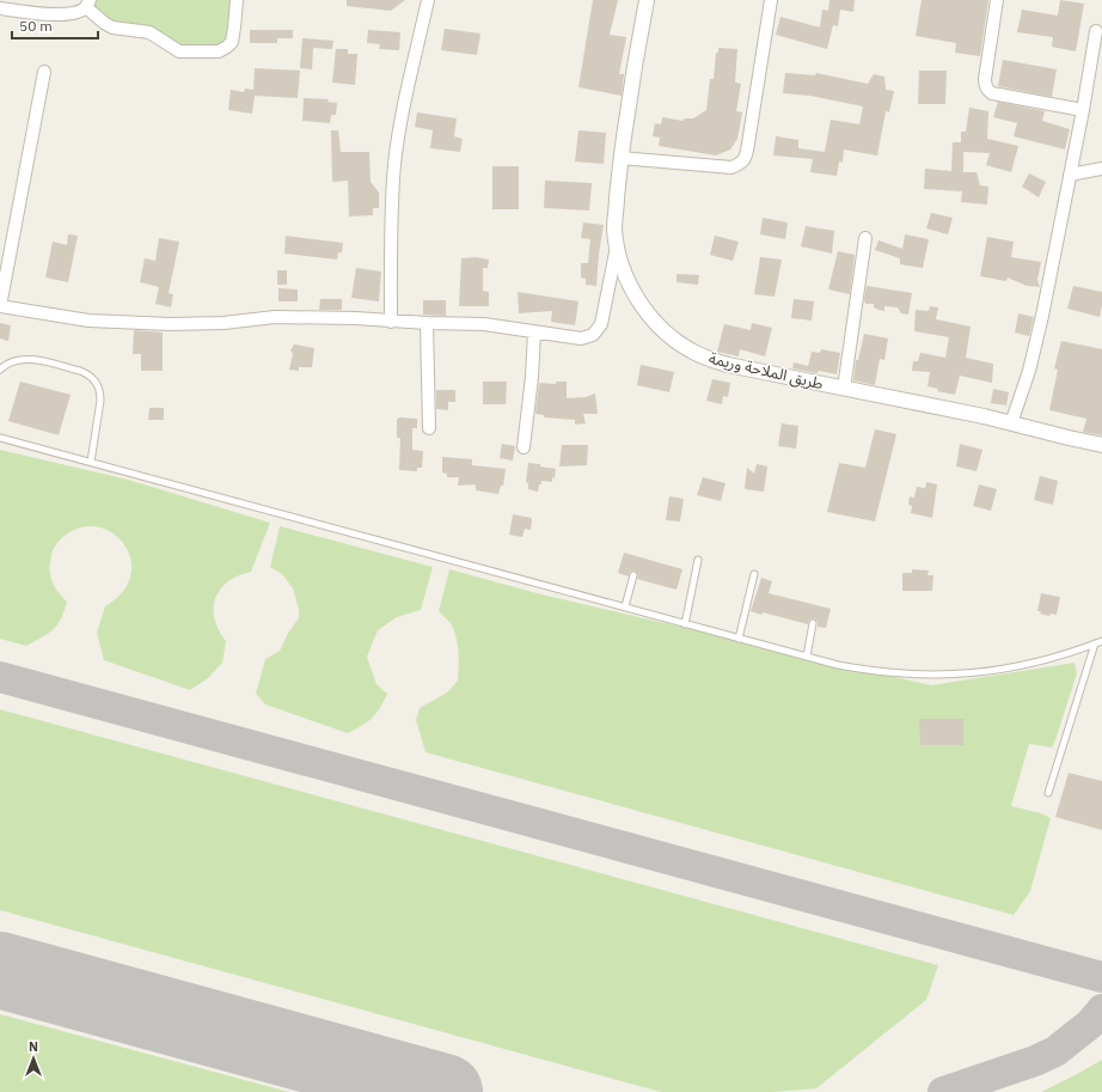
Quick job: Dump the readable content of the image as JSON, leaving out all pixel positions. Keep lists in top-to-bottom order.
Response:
{
  "streets": {
    "street": ["طريق الملاحة وريمة"]
  },
  "scale_bar": "50 m",
  "north": "top"
}
